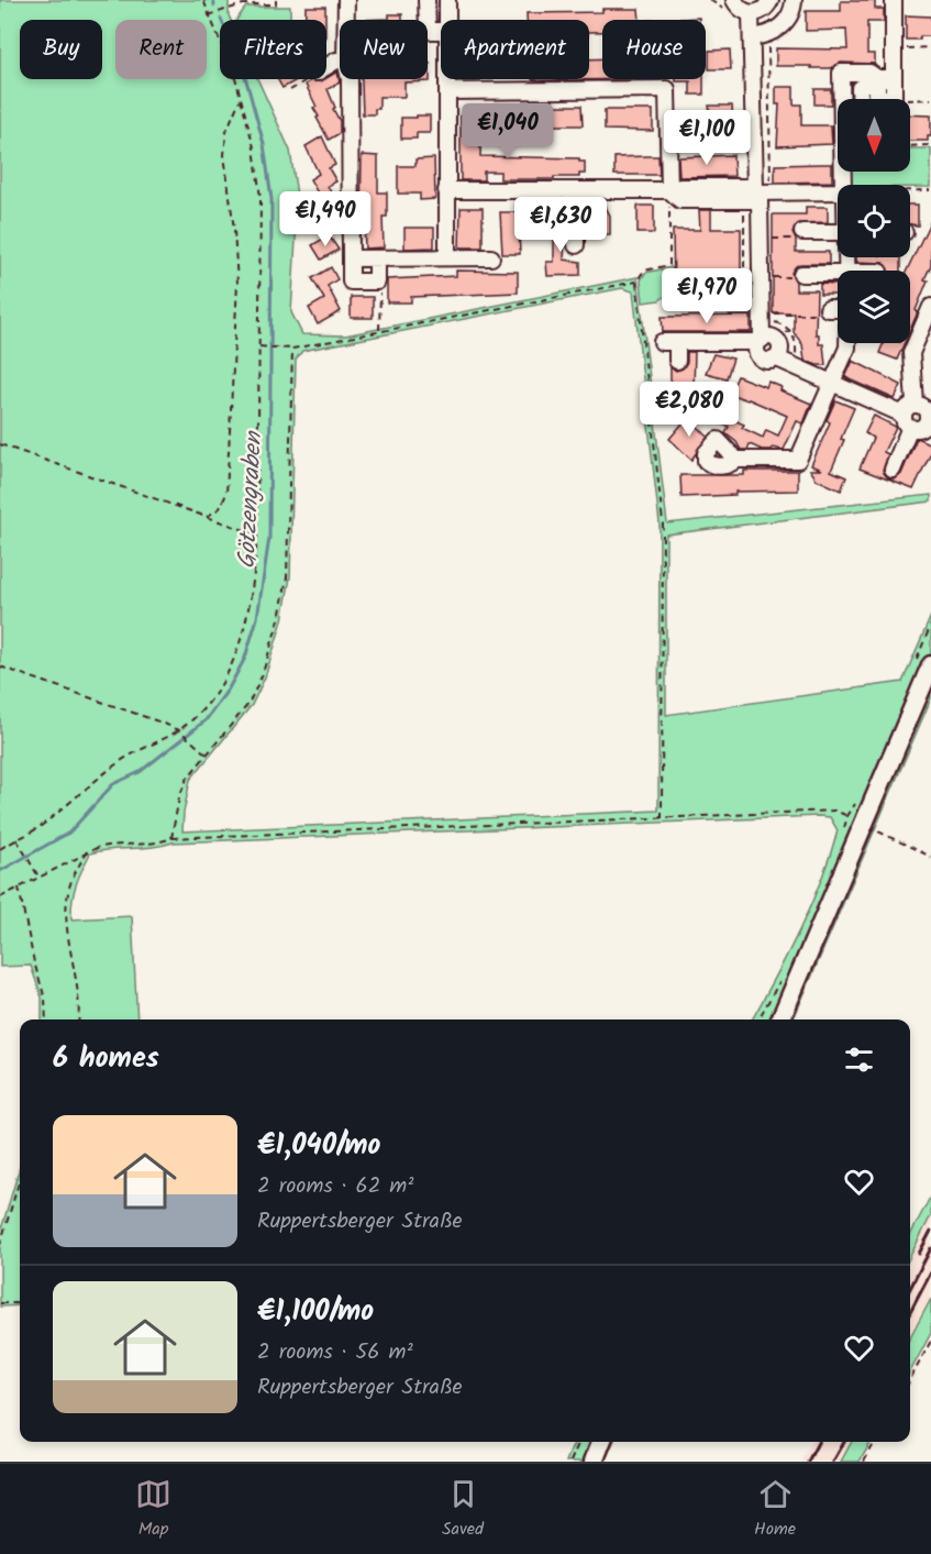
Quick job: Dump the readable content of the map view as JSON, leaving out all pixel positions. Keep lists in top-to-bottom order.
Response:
{
  "water": ["Götzengraben"],
  "north": "bottom",
  "page": {
    "chip": [
      "Buy",
      "Rent",
      "Filters",
      "New",
      "Apartment",
      "House"
    ],
    "price": [
      "€1,040",
      "€1,100",
      "€1,490",
      "€1,630",
      "€1,970",
      "€2,080"
    ],
    "heading": "6 homes",
    "list": [
      {
        "name": "€1,040/mo",
        "note": "2 rooms · 62 m² · Ruppertsberger Straße"
      },
      {
        "name": "€1,100/mo",
        "note": "2 rooms · 56 m² · Ruppertsberger Straße"
      }
    ],
    "tabs": ["Map", "Saved", "Home"]
  }
}
